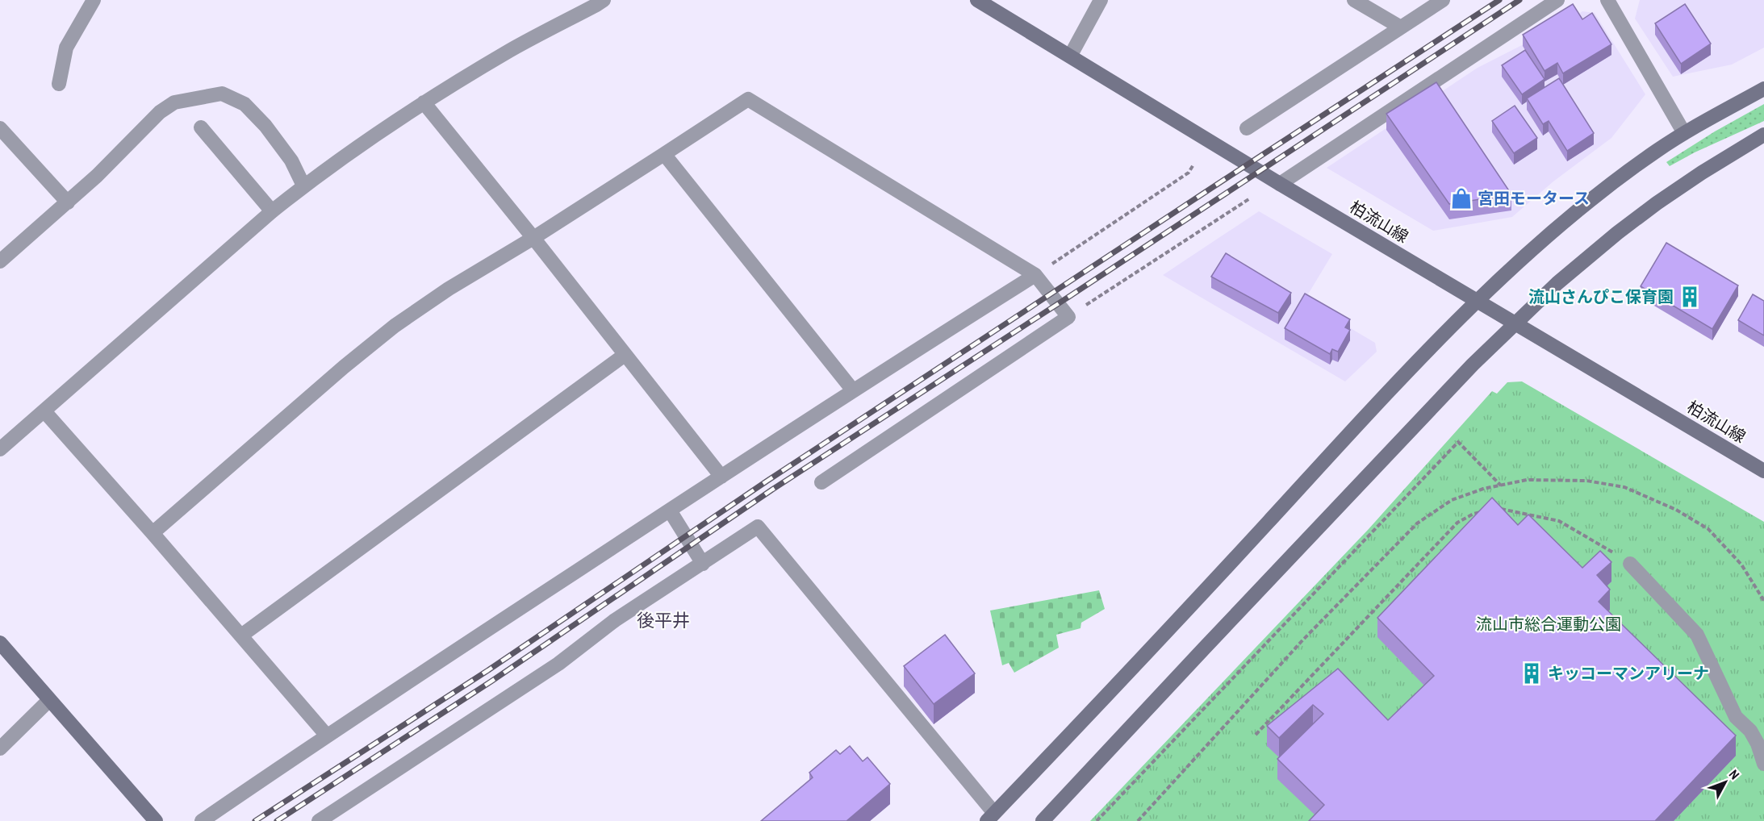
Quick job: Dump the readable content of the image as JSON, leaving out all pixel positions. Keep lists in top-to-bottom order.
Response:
{
  "streets": {
    "street": ["柏流山線"]
  },
  "districts": ["後平井"],
  "parks": ["流山市総合運動公園"],
  "places": {
    "shop": ["宮田モータース"],
    "building": ["流山さんぴこ保育園", "キッコーマンアリーナ"]
  },
  "north": "top right"
}
